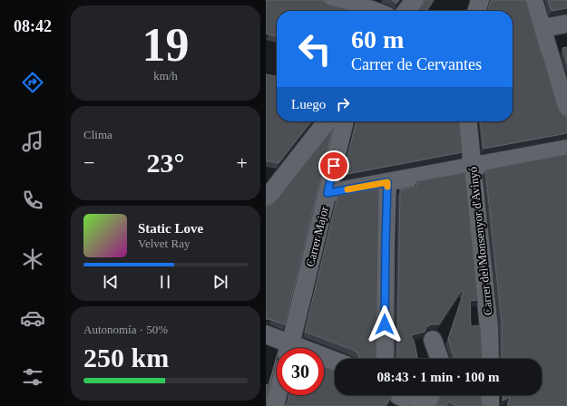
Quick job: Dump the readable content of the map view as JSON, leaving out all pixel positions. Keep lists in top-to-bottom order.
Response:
{
  "streets": {
    "street": ["Carrer Major", "Carrer del Monsenyor d'Avinyó"]
  },
  "page": {
    "tabs": "08:42",
    "tile": [
      ["19", "km/h"],
      "Clima",
      ["Autonomía · 50%", "250 km"]
    ],
    "turn": ["60 m", "Carrer de Cervantes"],
    "then": "Luego",
    "heat": ["−", "23°", "+"],
    "song": ["Static Love", "Velvet Ray"],
    "limit": "30",
    "trip": "08:43 · 1 min · 100 m"
  }
}
